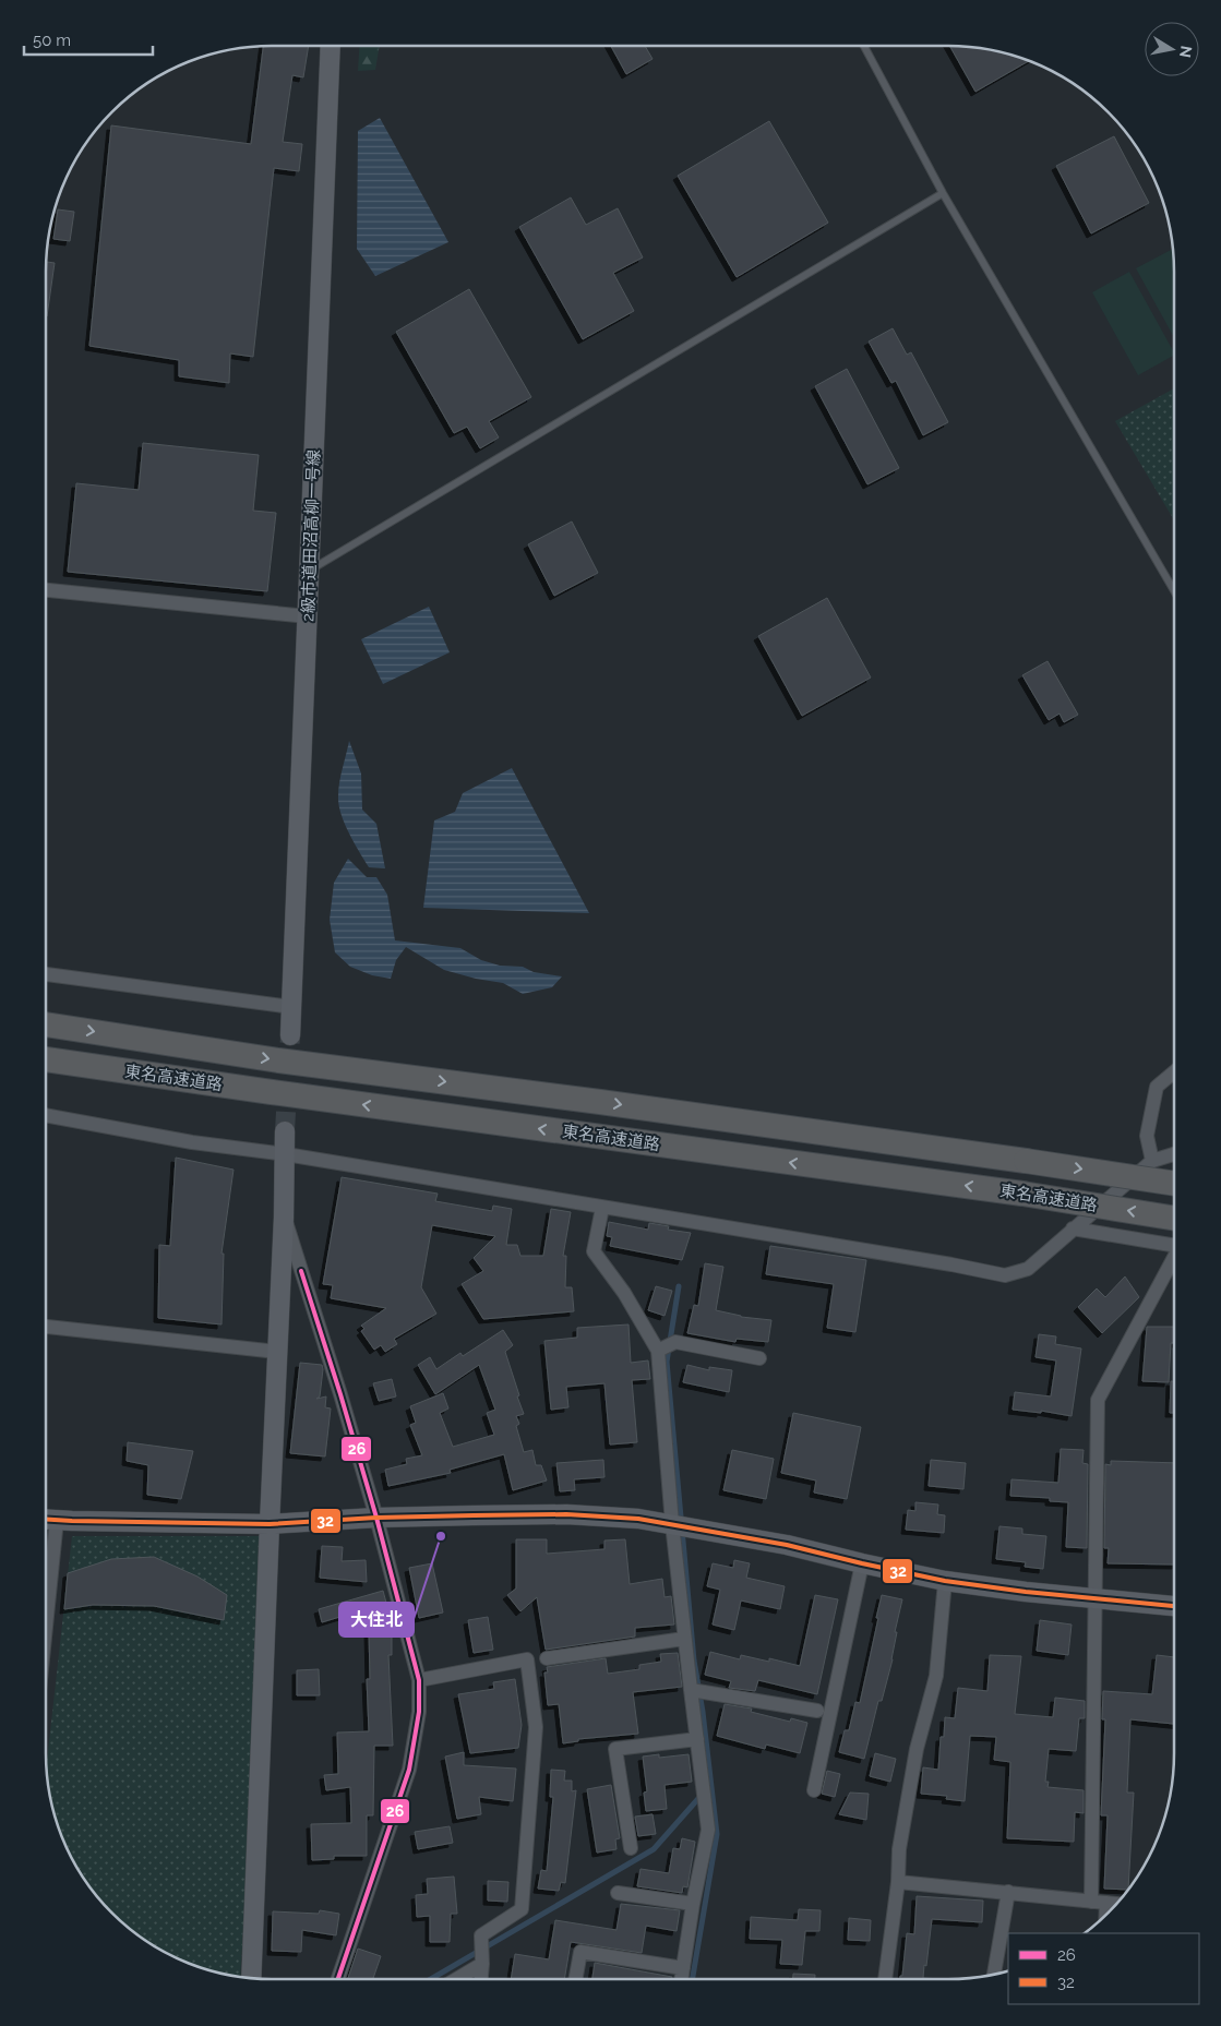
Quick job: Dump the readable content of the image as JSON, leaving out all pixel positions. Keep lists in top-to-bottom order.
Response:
{
  "streets": {
    "highway": ["東名高速道路"],
    "street": ["2級市道田沼高柳一号線"]
  },
  "places": ["大住北"],
  "lines": ["transit line 26", "transit line 32"],
  "legend": ["26", "32"],
  "scale_bar": "50 m",
  "north": "right"
}
